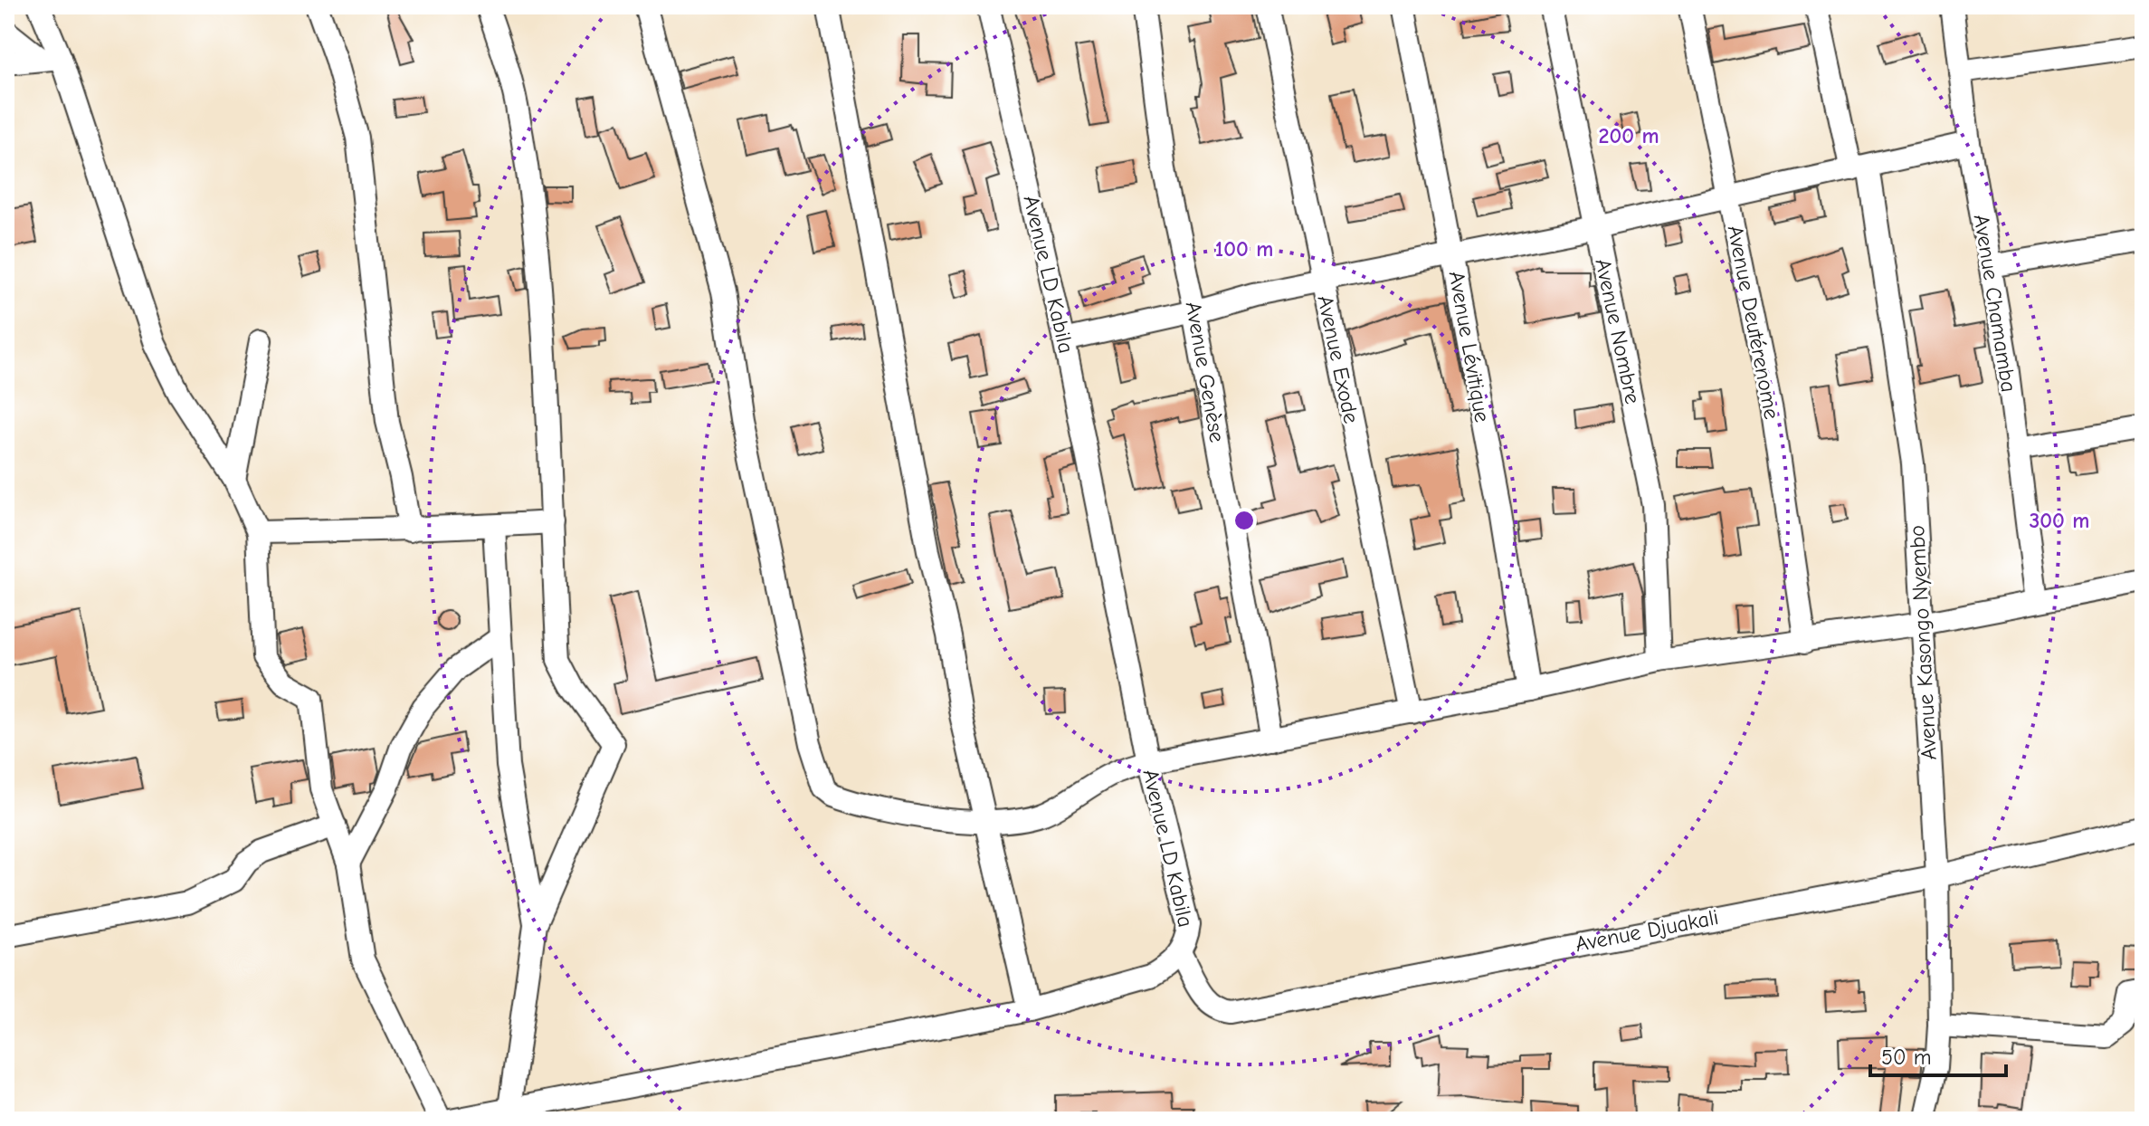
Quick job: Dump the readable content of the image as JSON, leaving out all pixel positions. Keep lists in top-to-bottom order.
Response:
{
  "streets": {
    "street": [
      "Avenue LD Kabila",
      "Avenue Chamamba",
      "Avenue Deutérenome",
      "Avenue Nombre",
      "Avenue Lévitique",
      "Avenue Exode",
      "Avenue Genèse",
      "Avenue Kasongo Nyembo",
      "Avenue Djuakali"
    ]
  },
  "crossings": [
    ["Avenue LD Kabila", "Avenue Djuakali"],
    ["Avenue Kasongo Nyembo", "Avenue Djuakali"]
  ],
  "scale_bar": "50 m",
  "rings": ["200 m", "100 m", "300 m"]
}
